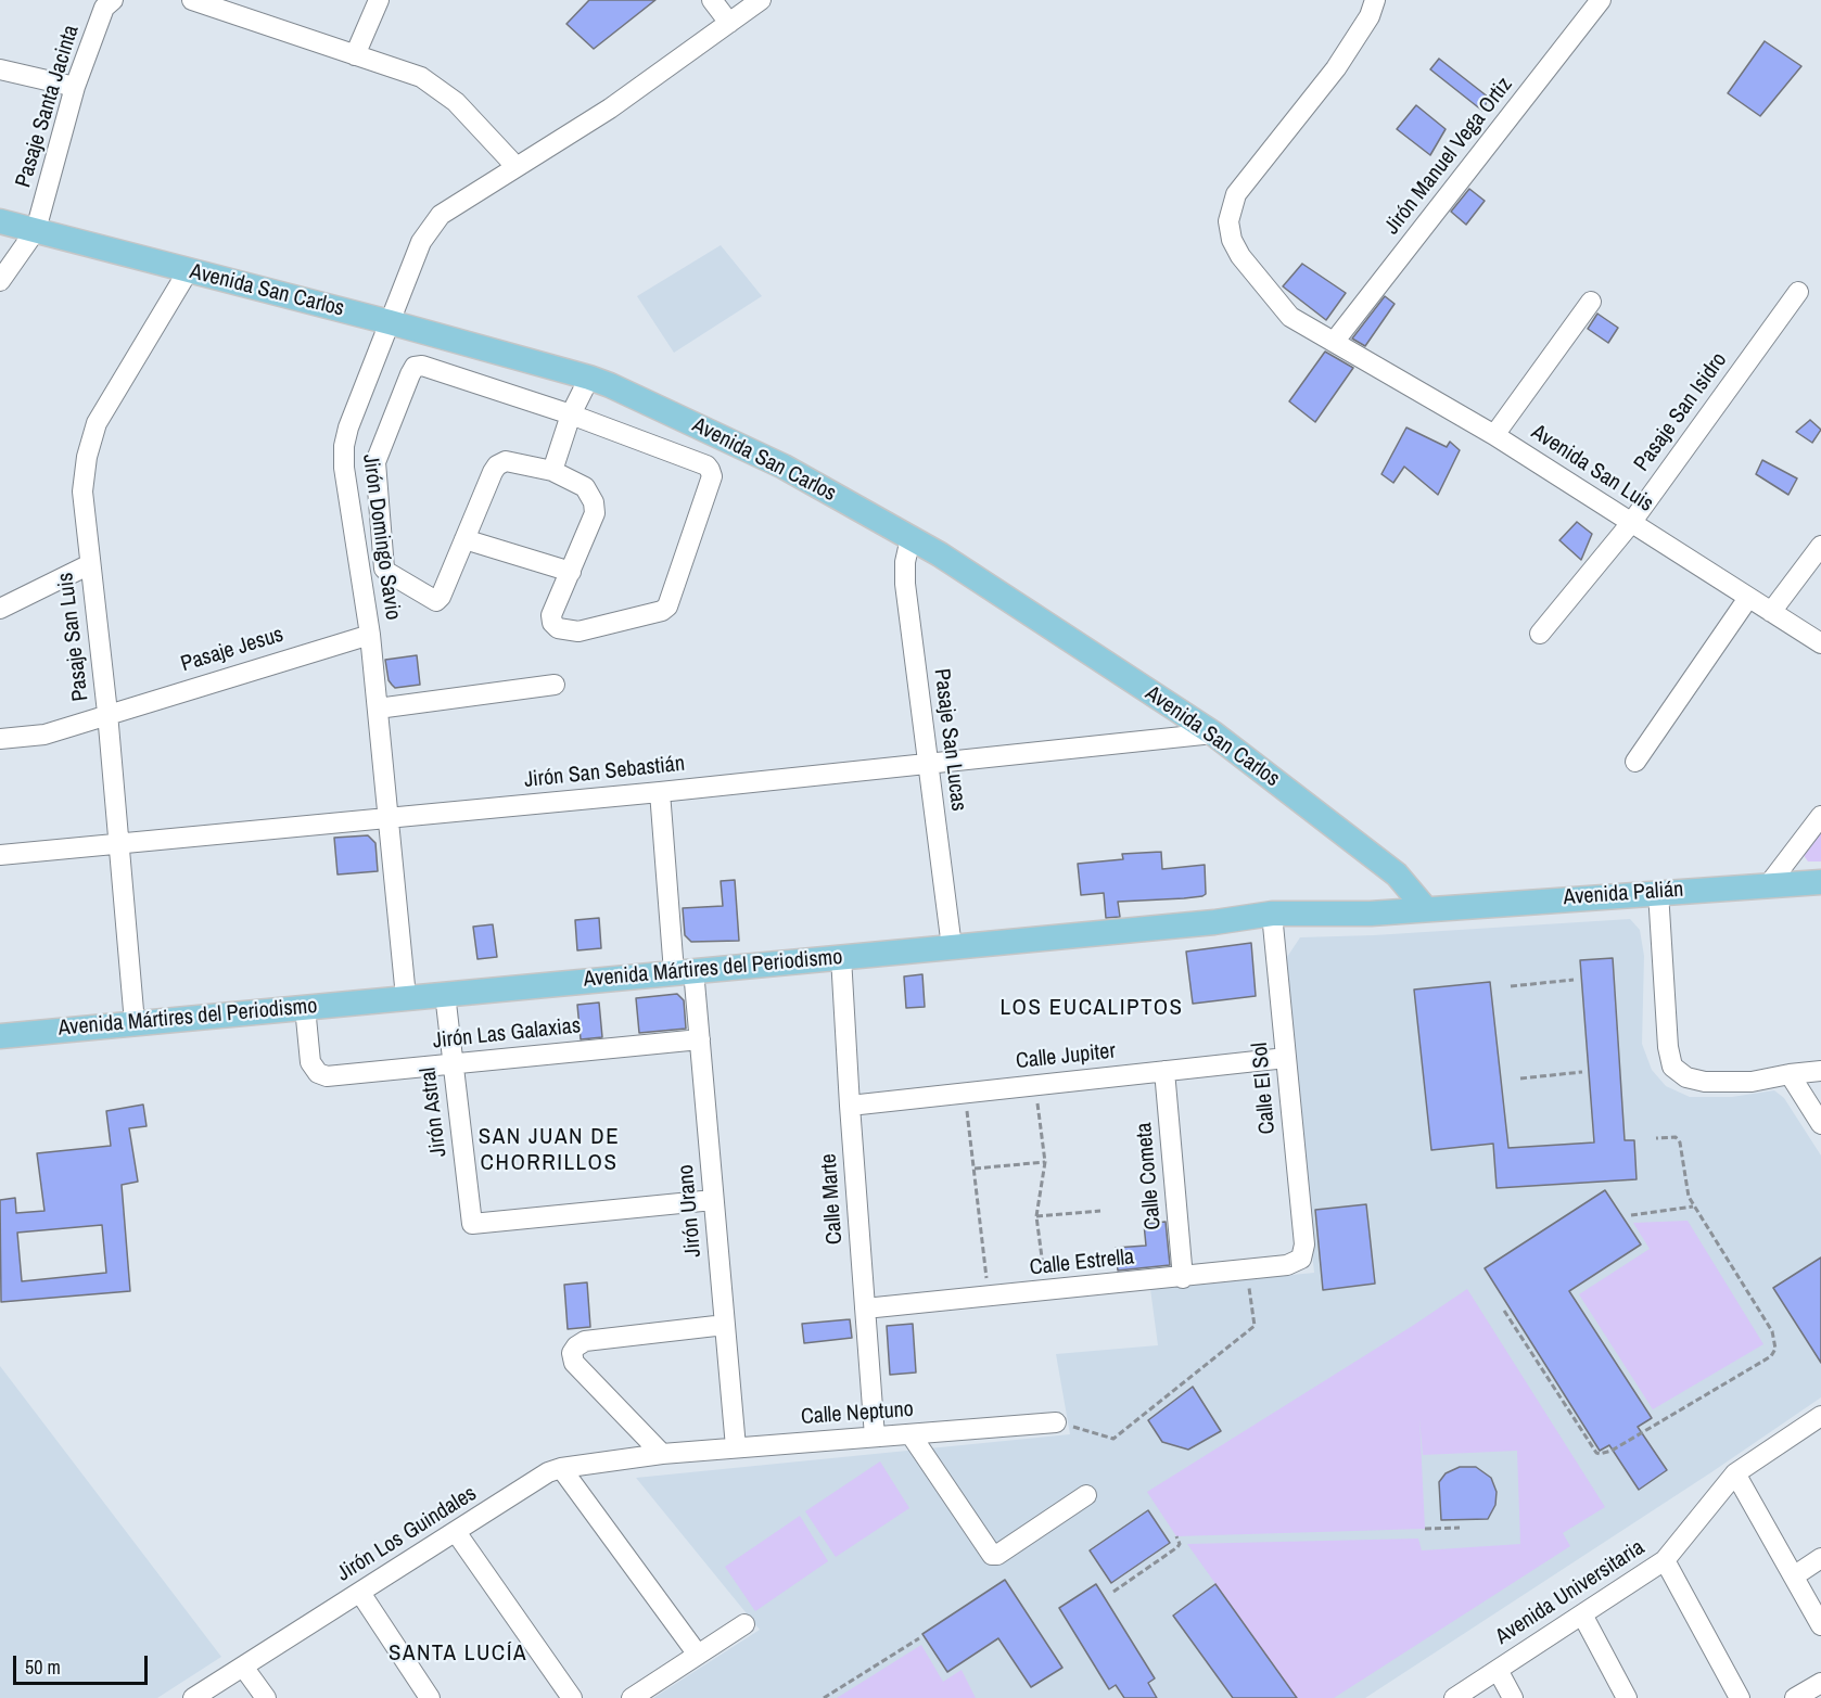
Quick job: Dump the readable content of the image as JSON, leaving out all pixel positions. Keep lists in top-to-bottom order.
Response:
{
  "streets": {
    "main road": ["Avenida San Carlos", "Avenida Palián", "Avenida Mártires del Periodismo"],
    "street": [
      "Pasaje Santa Jacinta",
      "Jirón Manuel Vega Ortiz",
      "Pasaje San Isidro",
      "Avenida San Luis",
      "Jirón Domingo Savio",
      "Pasaje San Luis",
      "Pasaje Jesus",
      "Pasaje San Lucas",
      "Jirón San Sebastián",
      "Jirón Las Galaxias",
      "Calle Jupiter",
      "Calle El Sol",
      "Jirón Astral",
      "Calle Cometa",
      "Calle Marte",
      "Jirón Urano",
      "Calle Estrella",
      "Calle Neptuno",
      "Jirón Los Guindales",
      "Avenida Universitaria"
    ]
  },
  "crossings": [
    ["Pasaje Santa Jacinta", "Avenida San Carlos"],
    ["Jirón Manuel Vega Ortiz", "Avenida San Luis"],
    ["Avenida San Carlos", "Jirón Domingo Savio"],
    ["Avenida San Carlos", "Pasaje San Luis"],
    ["Avenida San Carlos", "Pasaje San Lucas"],
    ["Avenida San Carlos", "Jirón San Sebastián"],
    ["Avenida San Carlos", "Avenida Palián"],
    ["Avenida San Carlos", "Avenida Mártires del Periodismo"],
    ["Pasaje San Isidro", "Avenida San Luis"],
    ["Jirón Domingo Savio", "Pasaje Jesus"],
    ["Jirón Domingo Savio", "Jirón San Sebastián"],
    ["Jirón Domingo Savio", "Avenida Mártires del Periodismo"],
    ["Pasaje San Luis", "Pasaje Jesus"],
    ["Pasaje San Luis", "Jirón San Sebastián"],
    ["Pasaje San Luis", "Avenida Mártires del Periodismo"],
    ["Pasaje San Lucas", "Jirón San Sebastián"],
    ["Pasaje San Lucas", "Avenida Mártires del Periodismo"],
    ["Jirón San Sebastián", "Jirón Urano"],
    ["Avenida Palián", "Avenida Mártires del Periodismo"],
    ["Avenida Mártires del Periodismo", "Jirón Las Galaxias"],
    ["Avenida Mártires del Periodismo", "Calle El Sol"],
    ["Avenida Mártires del Periodismo", "Jirón Astral"],
    ["Avenida Mártires del Periodismo", "Calle Marte"],
    ["Avenida Mártires del Periodismo", "Jirón Urano"],
    ["Jirón Las Galaxias", "Jirón Astral"],
    ["Jirón Las Galaxias", "Jirón Urano"],
    ["Calle Jupiter", "Calle El Sol"],
    ["Calle Jupiter", "Calle Cometa"],
    ["Calle Jupiter", "Calle Marte"],
    ["Calle El Sol", "Calle Estrella"],
    ["Jirón Astral", "Jirón Urano"],
    ["Calle Cometa", "Calle Estrella"],
    ["Calle Marte", "Calle Estrella"],
    ["Calle Marte", "Calle Neptuno"],
    ["Jirón Urano", "Calle Neptuno"],
    ["Calle Neptuno", "Jirón Los Guindales"]
  ],
  "districts": ["LOS EUCALIPTOS", "SAN JUAN DE CHORRILLOS", "SANTA LUCÍA"],
  "scale_bar": "50 m"
}
